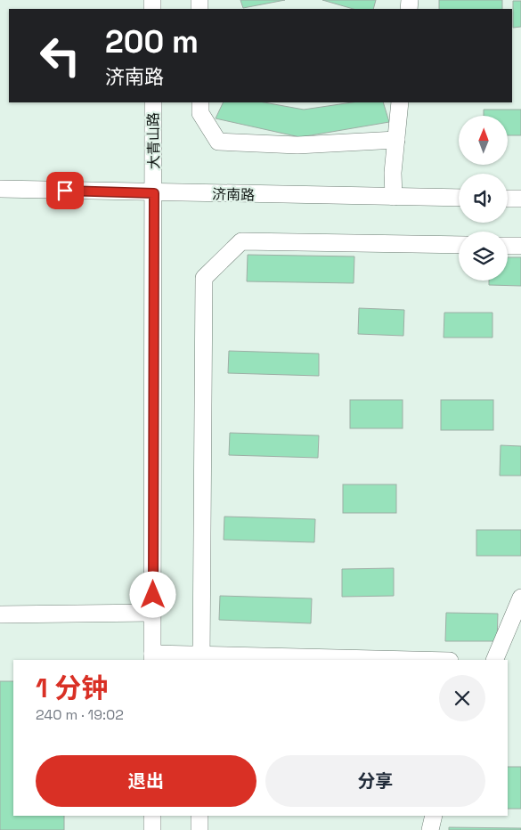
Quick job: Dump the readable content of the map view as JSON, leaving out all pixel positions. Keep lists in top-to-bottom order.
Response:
{
  "streets": {
    "street": ["大青山路", "济南路"]
  },
  "crossings": [
    ["大青山路", "济南路"]
  ],
  "north": "top",
  "page": {
    "turn": ["200 m", "济南路"],
    "heading": ["1 分钟", "240 m · 19:02"],
    "buttons": ["退出", "分享"]
  }
}
